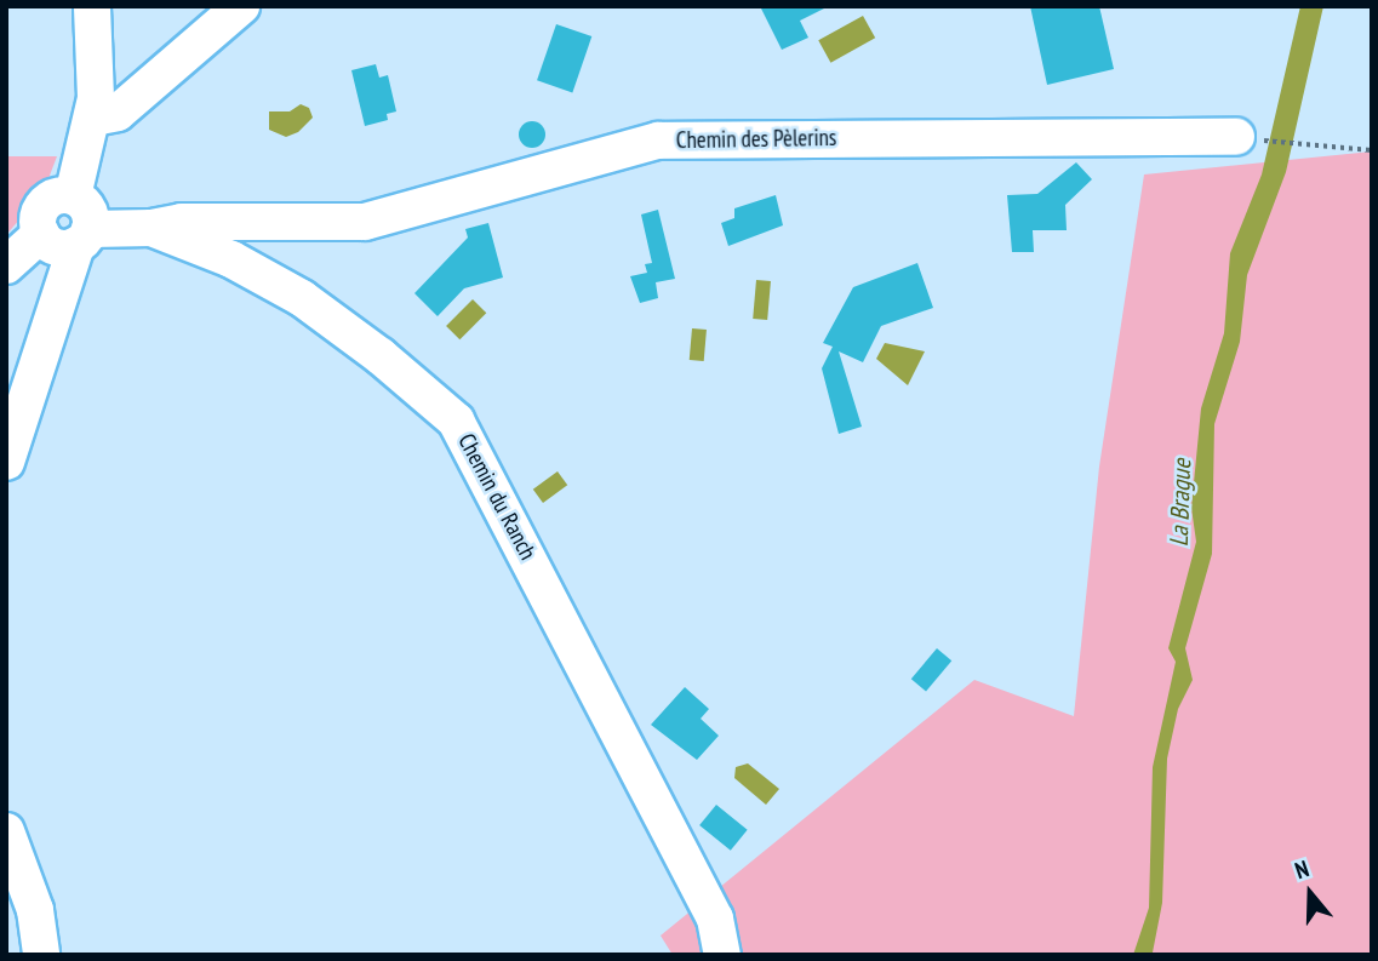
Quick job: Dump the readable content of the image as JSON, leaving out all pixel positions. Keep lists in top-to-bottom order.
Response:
{
  "streets": {
    "street": ["Chemin des Pèlerins", "Chemin du Ranch"]
  },
  "crossings": [
    ["Chemin des Pèlerins", "Chemin du Ranch"]
  ],
  "water": ["La Brague"],
  "north": "top"
}
